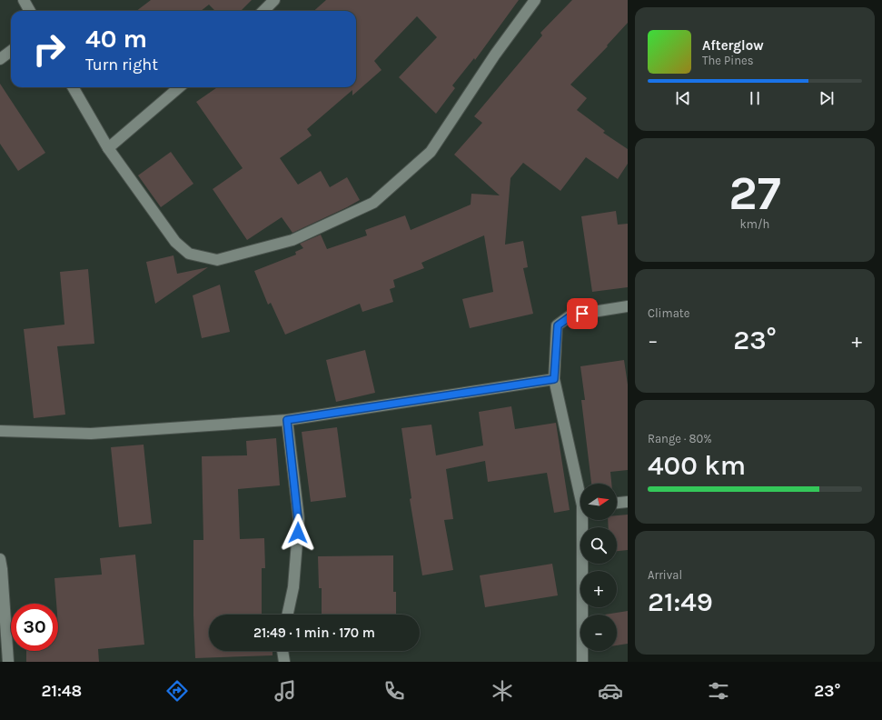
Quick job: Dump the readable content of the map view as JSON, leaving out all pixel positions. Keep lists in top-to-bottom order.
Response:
{
  "north": "right",
  "page": {
    "turn": ["40 m", "Turn right"],
    "song": ["Afterglow", "The Pines"],
    "tile": [
      ["27", "km/h"],
      "Climate",
      ["Range · 80%", "400 km"],
      ["Arrival", "21:49"]
    ],
    "heat": ["−", "23°", "+"],
    "map_buttons": ["+", "−"],
    "limit": "30",
    "trip": "21:49 · 1 min · 170 m",
    "tabs": ["21:48", "23°"]
  }
}
